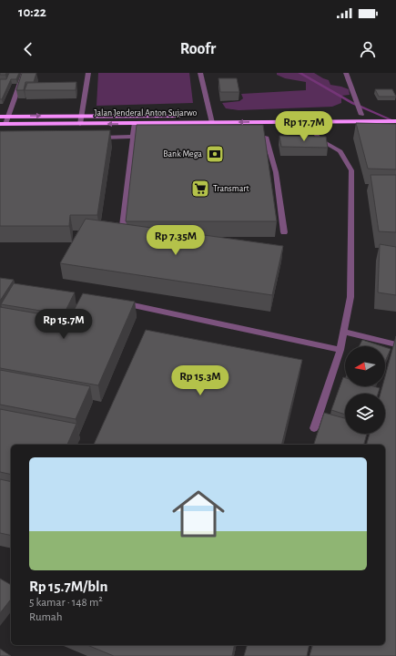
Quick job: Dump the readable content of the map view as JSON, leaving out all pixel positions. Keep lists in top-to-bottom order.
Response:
{
  "streets": {
    "highway": ["Jalan Jenderal Anton Sujarwo"]
  },
  "places": {
    "bank": ["Bank Mega"],
    "supermarket": ["Transmart"]
  },
  "north": "left",
  "page": {
    "status": "10:22",
    "header": "Roofr",
    "price": [
      "Rp 17.7M",
      "Rp 7.35M",
      "Rp 15.7M",
      "Rp 15.3M"
    ],
    "list": [
      {
        "name": "Rp 15.7M/bln",
        "note": "5 kamar · 148 m² · Rumah"
      }
    ]
  }
}
